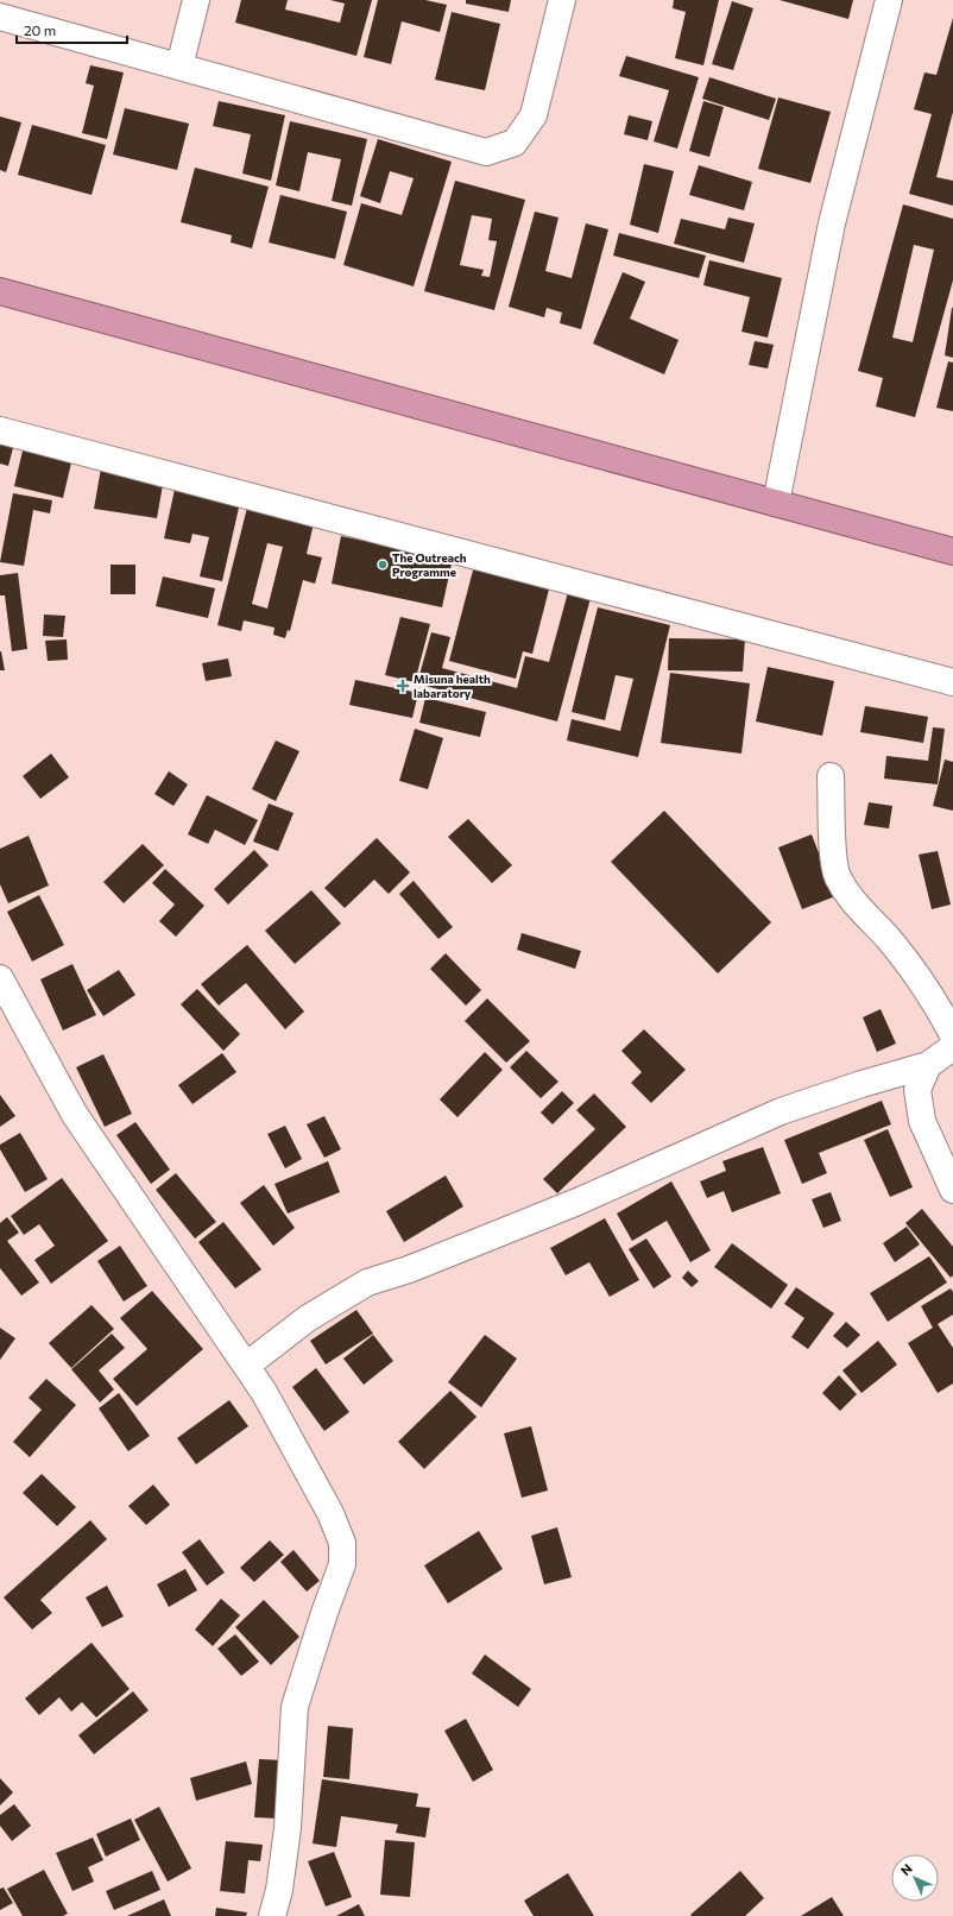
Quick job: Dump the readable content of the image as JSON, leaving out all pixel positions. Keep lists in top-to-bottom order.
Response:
{
  "places": {
    "other": ["The Outreach Programme"],
    "health": ["Misuna health labaratory"]
  },
  "scale_bar": "20 m",
  "north": "top left"
}
